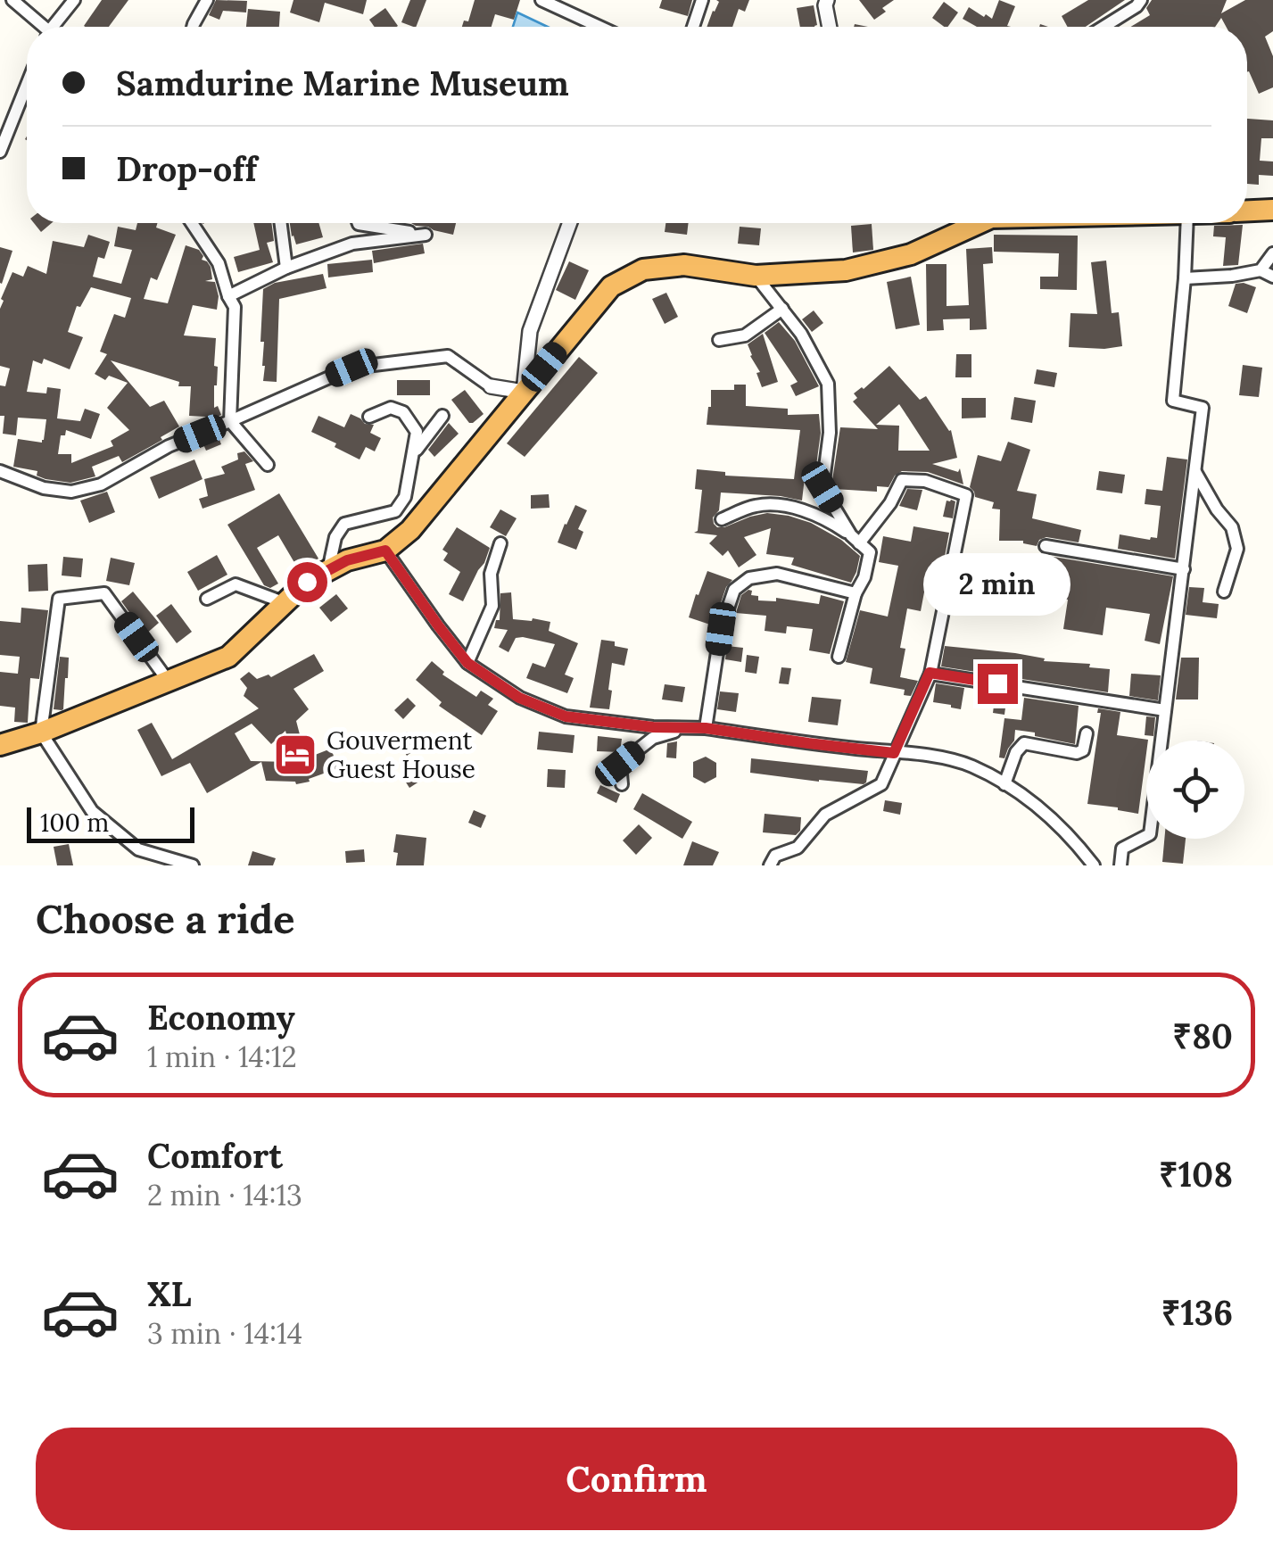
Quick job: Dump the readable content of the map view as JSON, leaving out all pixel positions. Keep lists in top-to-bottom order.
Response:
{
  "places": {
    "hotel": ["Gouverment Guest House"]
  },
  "scale_bar": "100 m",
  "page": {
    "banner": ["Samdurine Marine Museum", "Drop-off"],
    "bubble": "2 min",
    "scale": "100 m",
    "heading": "Choose a ride",
    "list": [
      {
        "name": "Economy",
        "note": "1 min · 14:12",
        "value": "₹80"
      },
      {
        "name": "Comfort",
        "note": "2 min · 14:13",
        "value": "₹108"
      },
      {
        "name": "XL",
        "note": "3 min · 14:14",
        "value": "₹136"
      }
    ],
    "buttons": "Confirm"
  }
}
